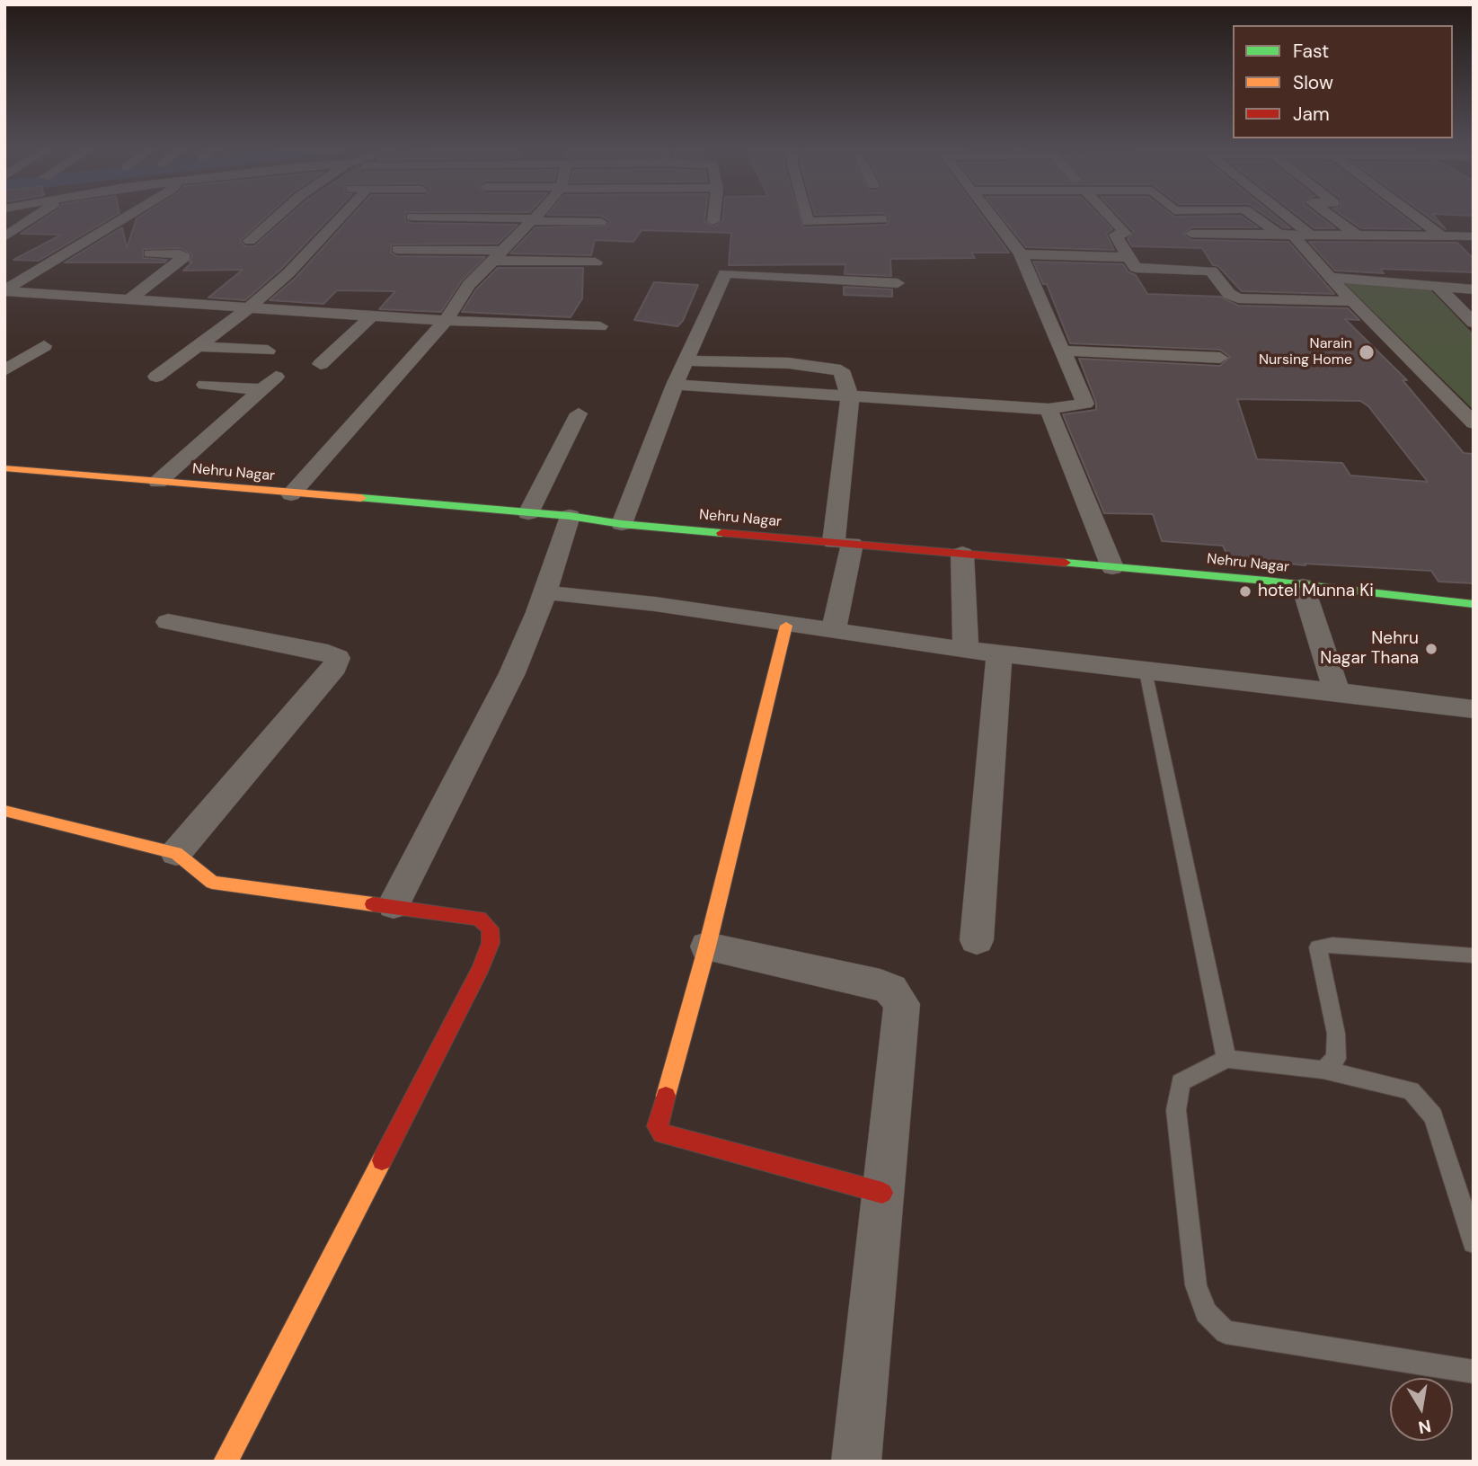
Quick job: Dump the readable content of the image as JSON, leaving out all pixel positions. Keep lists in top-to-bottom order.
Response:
{
  "streets": {
    "street": ["Nehru Nagar"]
  },
  "places": ["Narain Nursing Home", "hotel Munna Ki", "Nehru Nagar Thana"],
  "legend": ["Fast", "Slow", "Jam"],
  "north": "bottom"
}
